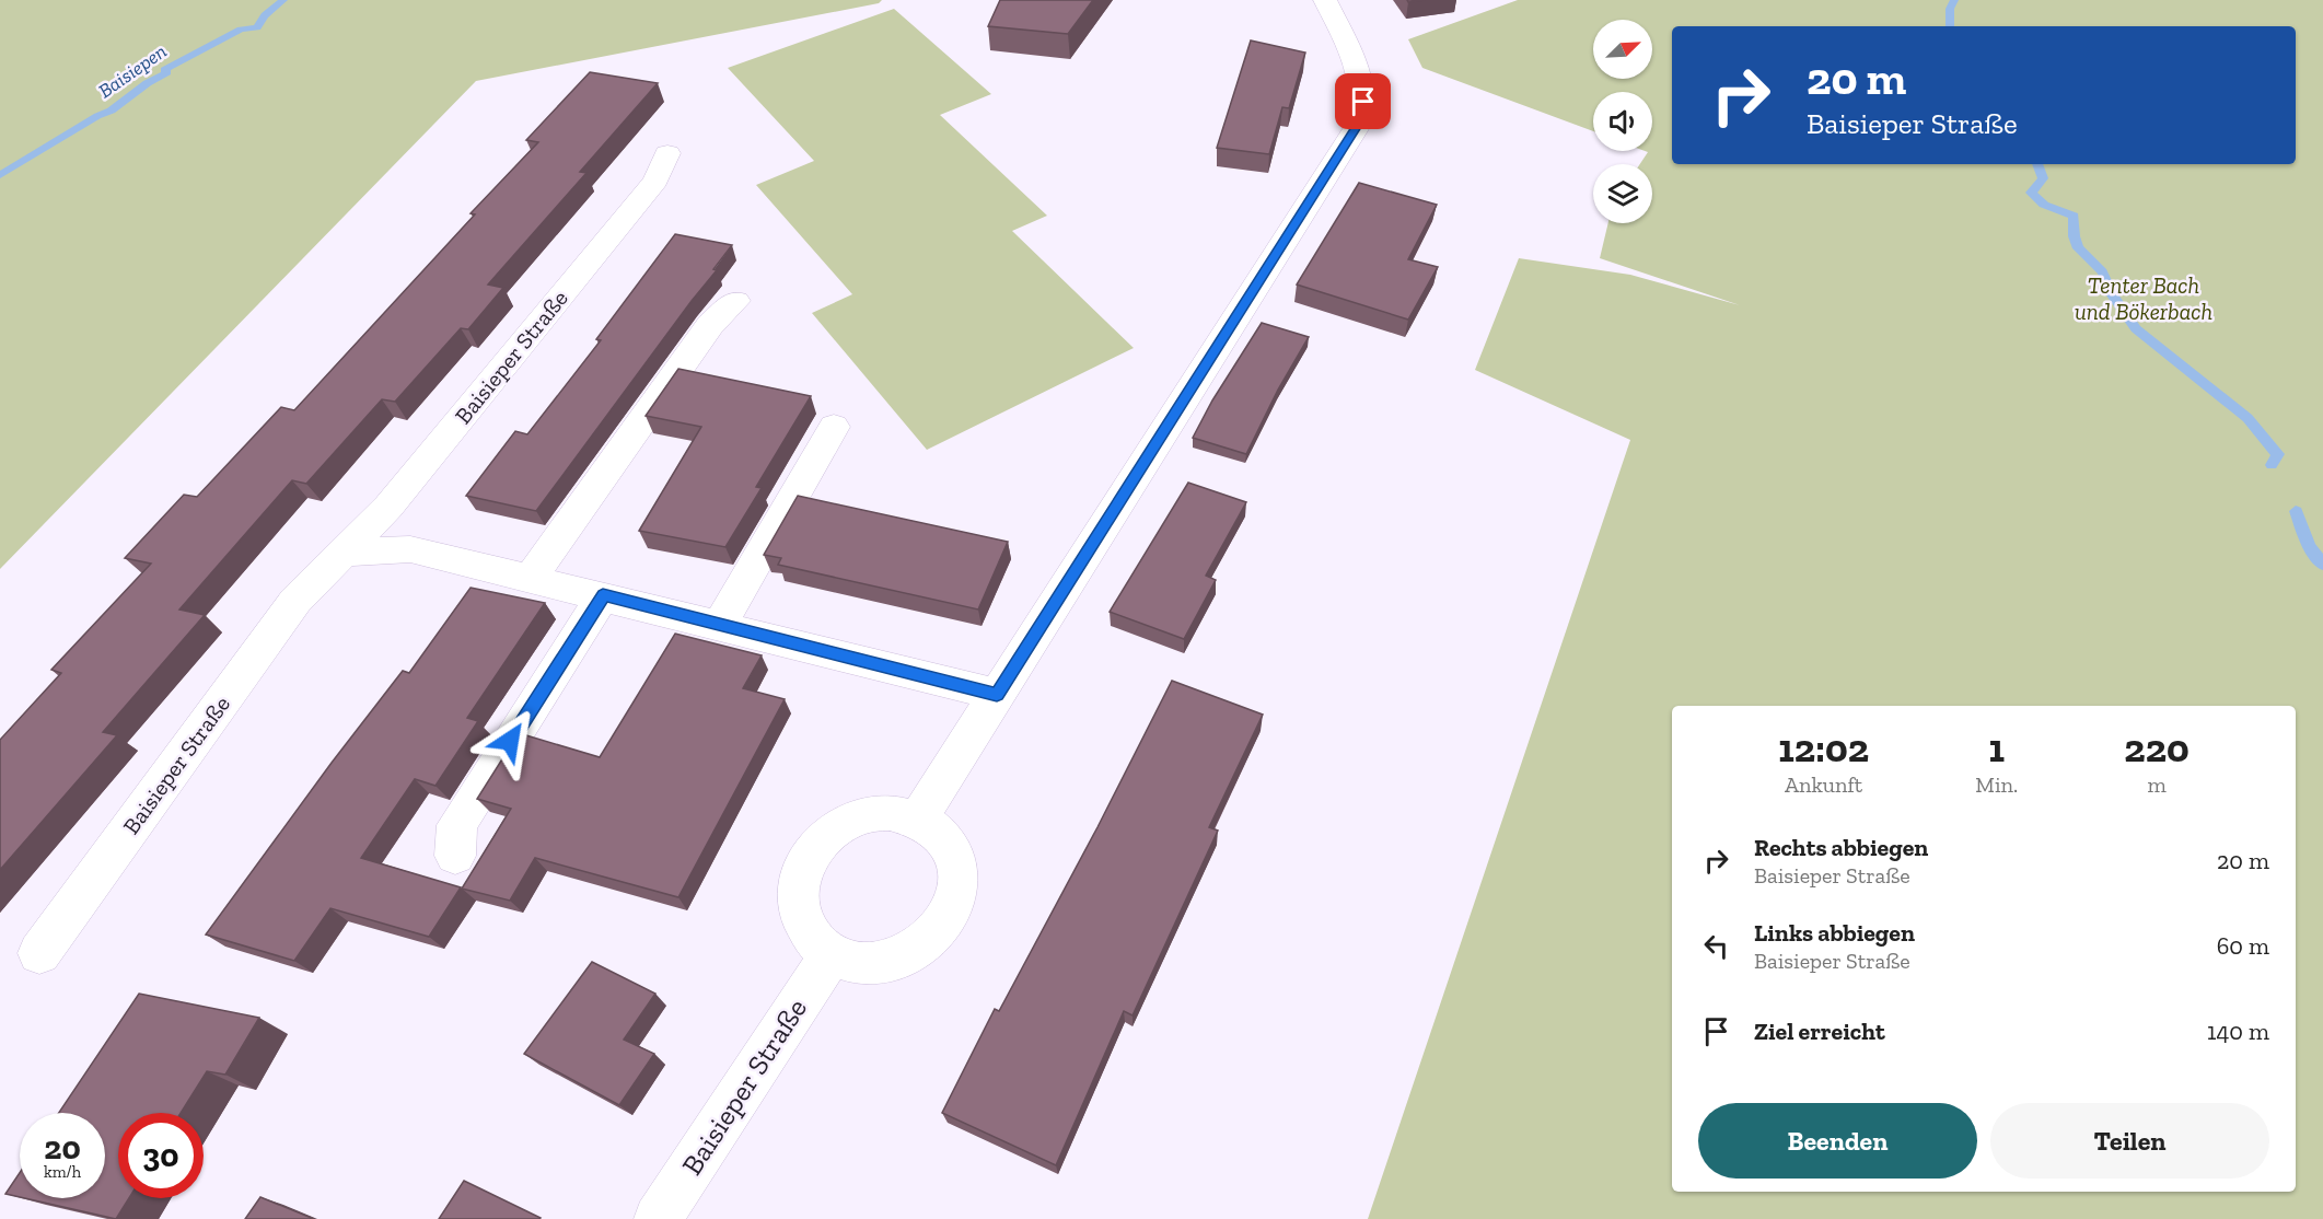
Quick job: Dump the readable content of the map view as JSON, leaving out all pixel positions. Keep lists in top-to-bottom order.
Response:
{
  "streets": {
    "street": ["Baisieper Straße"]
  },
  "water": ["Baisiepen"],
  "parks": ["Tenter Bach und Bökerbach"],
  "north": "top right",
  "page": {
    "turn": ["20 m", "Baisieper Straße"],
    "eta": [
      "12:02",
      "Ankunft",
      "1",
      "Min.",
      "220",
      "m"
    ],
    "list": [
      {
        "name": "Rechts abbiegen",
        "note": "Baisieper Straße",
        "value": "20 m"
      },
      {
        "name": "Links abbiegen",
        "note": "Baisieper Straße",
        "value": "60 m"
      },
      {
        "name": "Ziel erreicht",
        "value": "140 m"
      }
    ],
    "buttons": ["Beenden", "Teilen"],
    "speed": "20 km/h",
    "limit": "30"
  }
}
